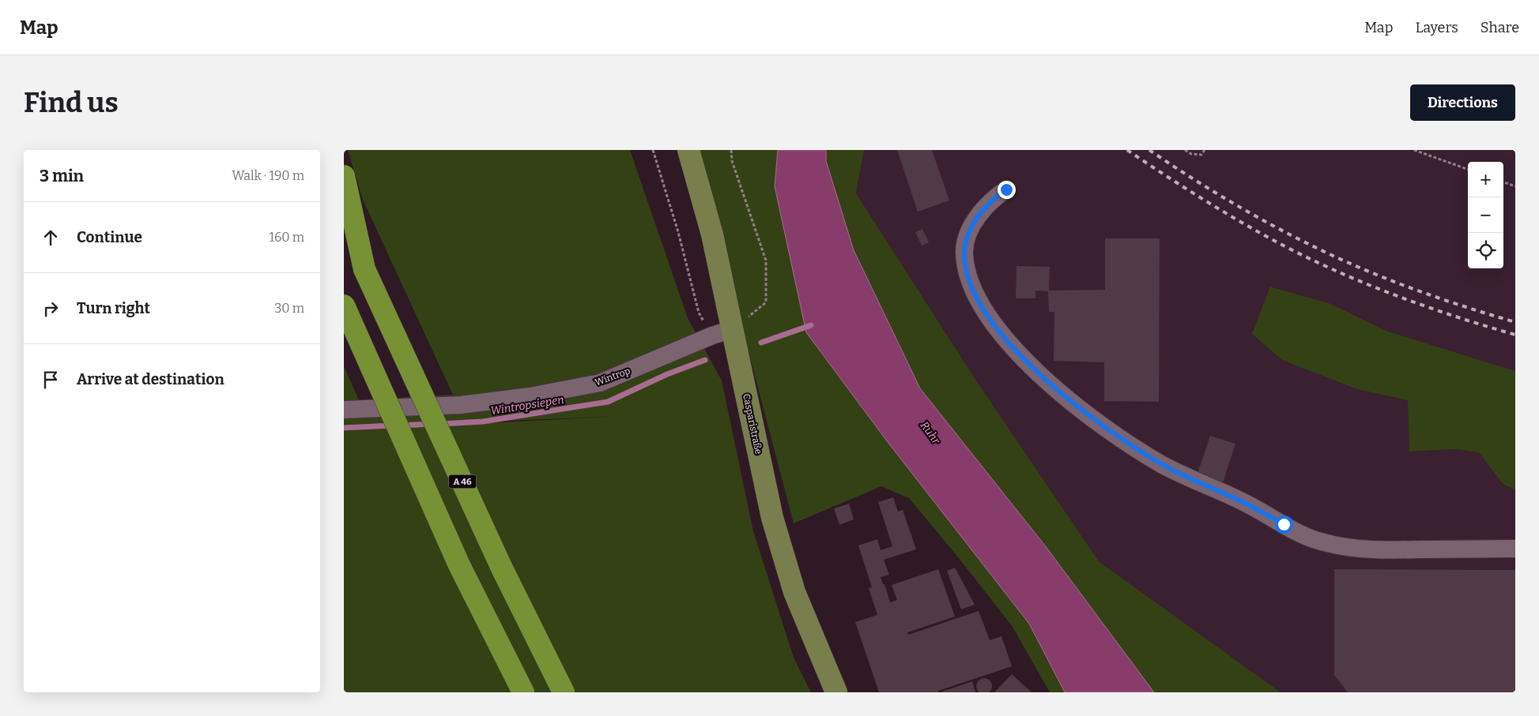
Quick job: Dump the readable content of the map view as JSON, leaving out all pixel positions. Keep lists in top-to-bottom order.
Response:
{
  "streets": {
    "highway": ["A 46"],
    "main road": ["Casparistraße"],
    "street": ["Wintrop"]
  },
  "crossings": [
    ["Wintrop", "Casparistraße"]
  ],
  "water": ["Wintropsiepen", "Ruhr"],
  "page": {
    "header": "Map",
    "nav": ["Map", "Layers", "Share"],
    "buttons": "Directions",
    "title": "Find us",
    "heading": ["3 min", "Walk · 190 m"],
    "map_buttons": ["+", "−"],
    "list": [
      ["Continue", "160 m"],
      ["Turn right", "30 m"],
      "Arrive at destination"
    ]
  }
}
